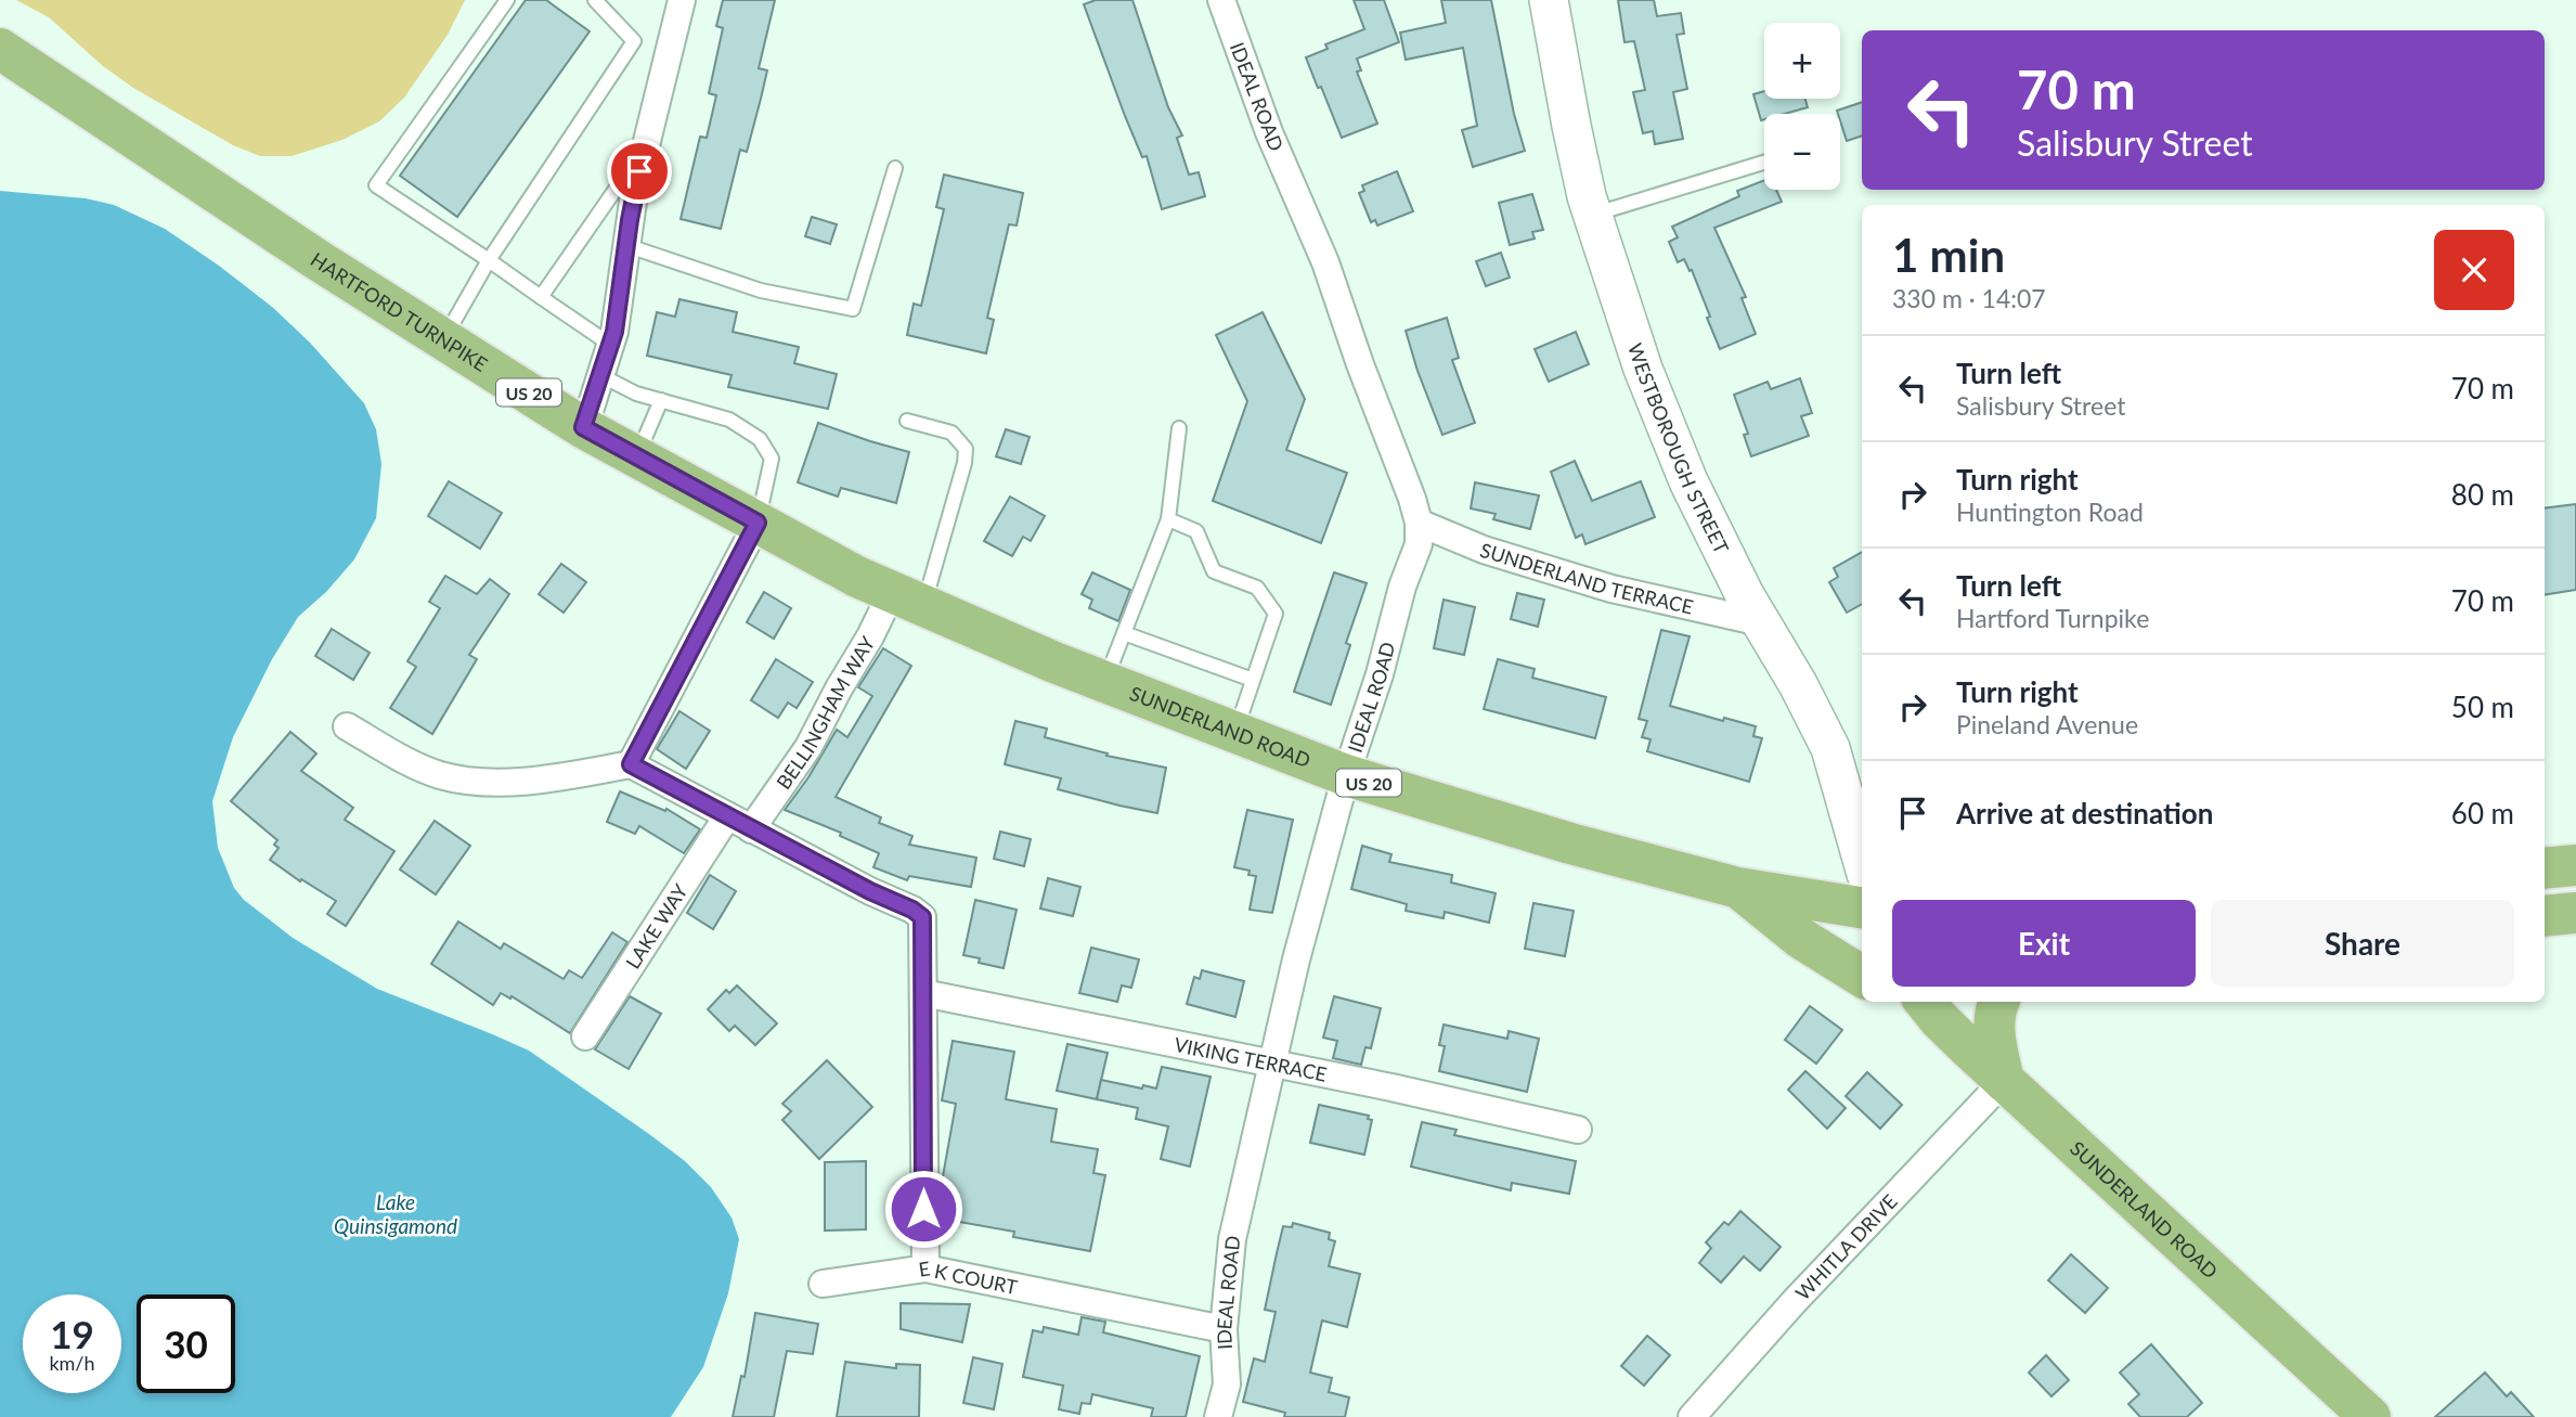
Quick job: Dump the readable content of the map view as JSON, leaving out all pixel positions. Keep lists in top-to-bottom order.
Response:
{
  "streets": {
    "main road": ["HARTFORD TURNPIKE", "US 20", "SUNDERLAND ROAD"],
    "street": [
      "IDEAL ROAD",
      "WESTBOROUGH STREET",
      "SUNDERLAND TERRACE",
      "BELLINGHAM WAY",
      "LAKE WAY",
      "VIKING TERRACE",
      "WHITLA DRIVE",
      "E K COURT"
    ]
  },
  "crossings": [
    ["IDEAL ROAD", "SUNDERLAND TERRACE"],
    ["IDEAL ROAD", "SUNDERLAND ROAD"],
    ["IDEAL ROAD", "VIKING TERRACE"],
    ["IDEAL ROAD", "E K COURT"],
    ["HARTFORD TURNPIKE", "BELLINGHAM WAY"],
    ["HARTFORD TURNPIKE", "SUNDERLAND ROAD"],
    ["WESTBOROUGH STREET", "SUNDERLAND TERRACE"],
    ["BELLINGHAM WAY", "SUNDERLAND ROAD"],
    ["SUNDERLAND ROAD", "WHITLA DRIVE"]
  ],
  "water": ["Lake Quinsigamond"],
  "page": {
    "map_buttons": ["+", "−"],
    "turn": ["70 m", "Salisbury Street"],
    "heading": ["1 min", "330 m · 14:07"],
    "list": [
      {
        "name": "Turn left",
        "note": "Salisbury Street",
        "value": "70 m"
      },
      {
        "name": "Turn right",
        "note": "Huntington Road",
        "value": "80 m"
      },
      {
        "name": "Turn left",
        "note": "Hartford Turnpike",
        "value": "70 m"
      },
      {
        "name": "Turn right",
        "note": "Pineland Avenue",
        "value": "50 m"
      },
      {
        "name": "Arrive at destination",
        "value": "60 m"
      }
    ],
    "buttons": ["Exit", "Share"],
    "speed": "19 km/h",
    "limit": "30"
  }
}
